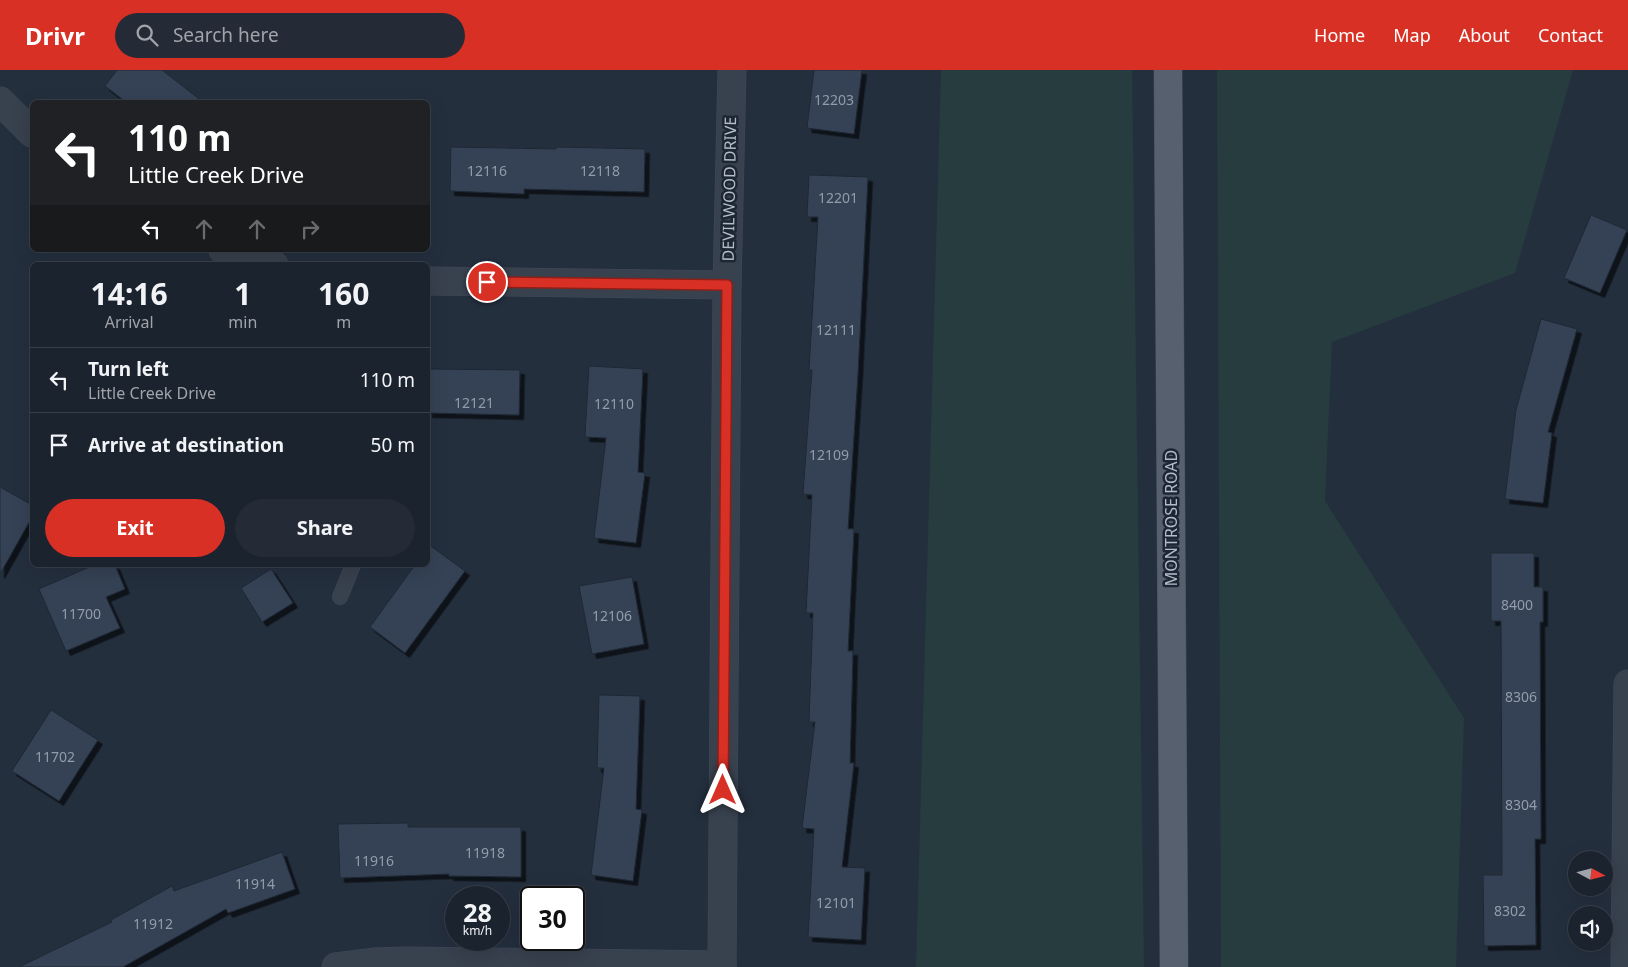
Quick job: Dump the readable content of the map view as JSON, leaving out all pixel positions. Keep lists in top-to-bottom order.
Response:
{
  "streets": {
    "main road": ["MONTROSE ROAD"],
    "street": ["DEVILWOOD DRIVE"]
  },
  "house_numbers": [
    "12203",
    "12116",
    "12118",
    "12201",
    "12111",
    "12121",
    "12110",
    "12109",
    "8400",
    "11700",
    "12106",
    "8306",
    "11702",
    "8304",
    "11918",
    "11916",
    "11914",
    "12101",
    "8302",
    "11912"
  ],
  "north": "right",
  "page": {
    "header": "Drivr",
    "search": "Search here",
    "nav": [
      "Home",
      "Map",
      "About",
      "Contact"
    ],
    "turn": ["110 m", "Little Creek Drive"],
    "eta": [
      "14:16",
      "Arrival",
      "1",
      "min",
      "160",
      "m"
    ],
    "list": [
      {
        "name": "Turn left",
        "note": "Little Creek Drive",
        "value": "110 m"
      },
      {
        "name": "Arrive at destination",
        "value": "50 m"
      }
    ],
    "buttons": ["Exit", "Share"],
    "speed": "28 km/h",
    "limit": "30"
  }
}
